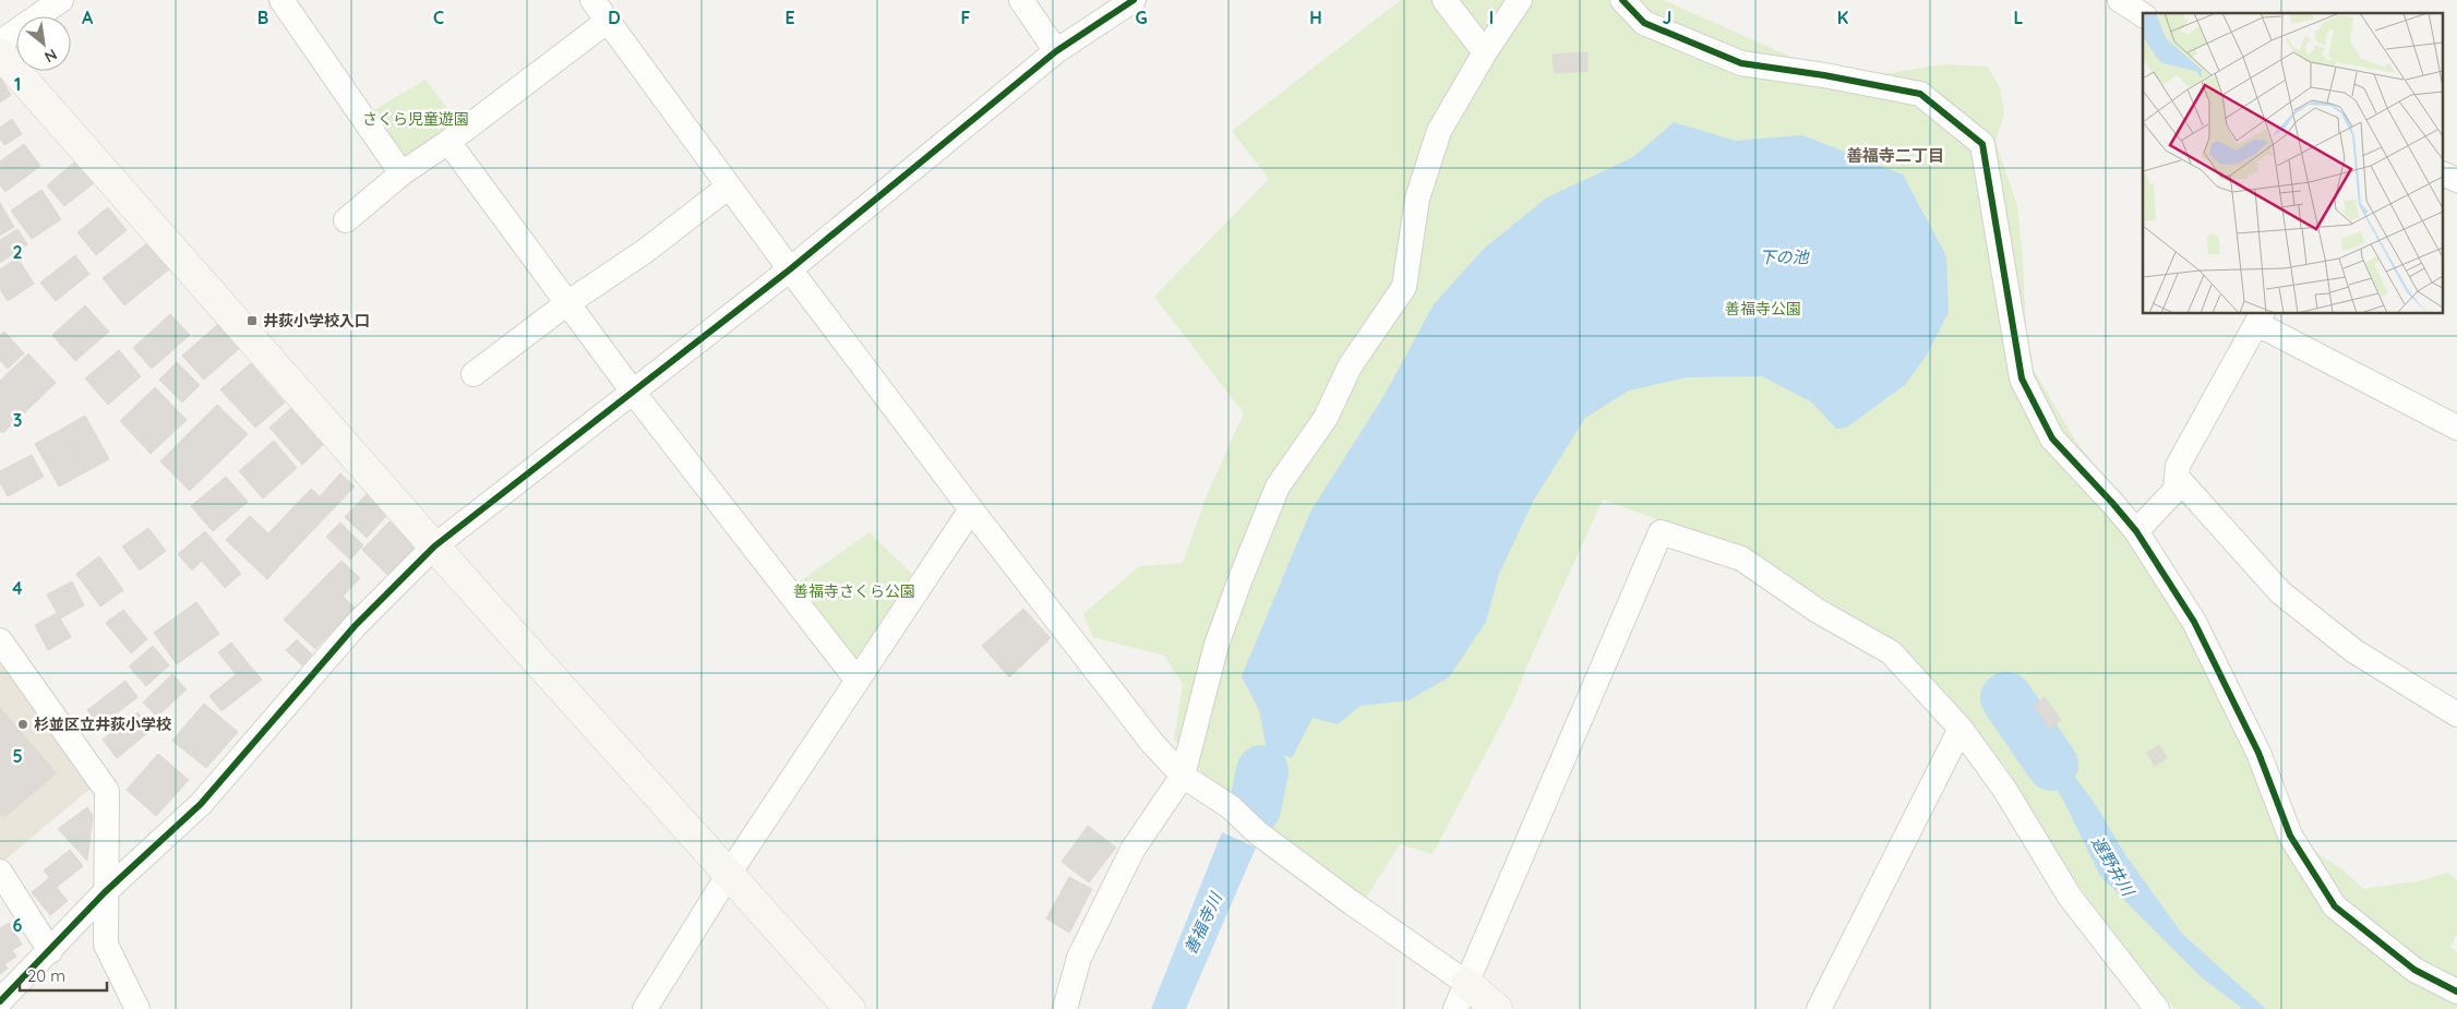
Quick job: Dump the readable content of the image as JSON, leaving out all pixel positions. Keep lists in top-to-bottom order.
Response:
{
  "districts": ["善福寺二丁目"],
  "water": ["下の池", "遅野井川", "善福寺川"],
  "parks": ["さくら児童遊園", "善福寺公園", "善福寺さくら公園"],
  "places": {
    "transit": ["井荻小学校入口"],
    "other": ["杉並区立井荻小学校"]
  },
  "scale_bar": "20 m",
  "north": "bottom right",
  "grid": {
    "columns": [
      "A",
      "B",
      "C",
      "D",
      "E",
      "F",
      "G",
      "H",
      "I",
      "J",
      "K",
      "L"
    ],
    "rows": [
      "1",
      "2",
      "3",
      "4",
      "5",
      "6"
    ]
  }
}
